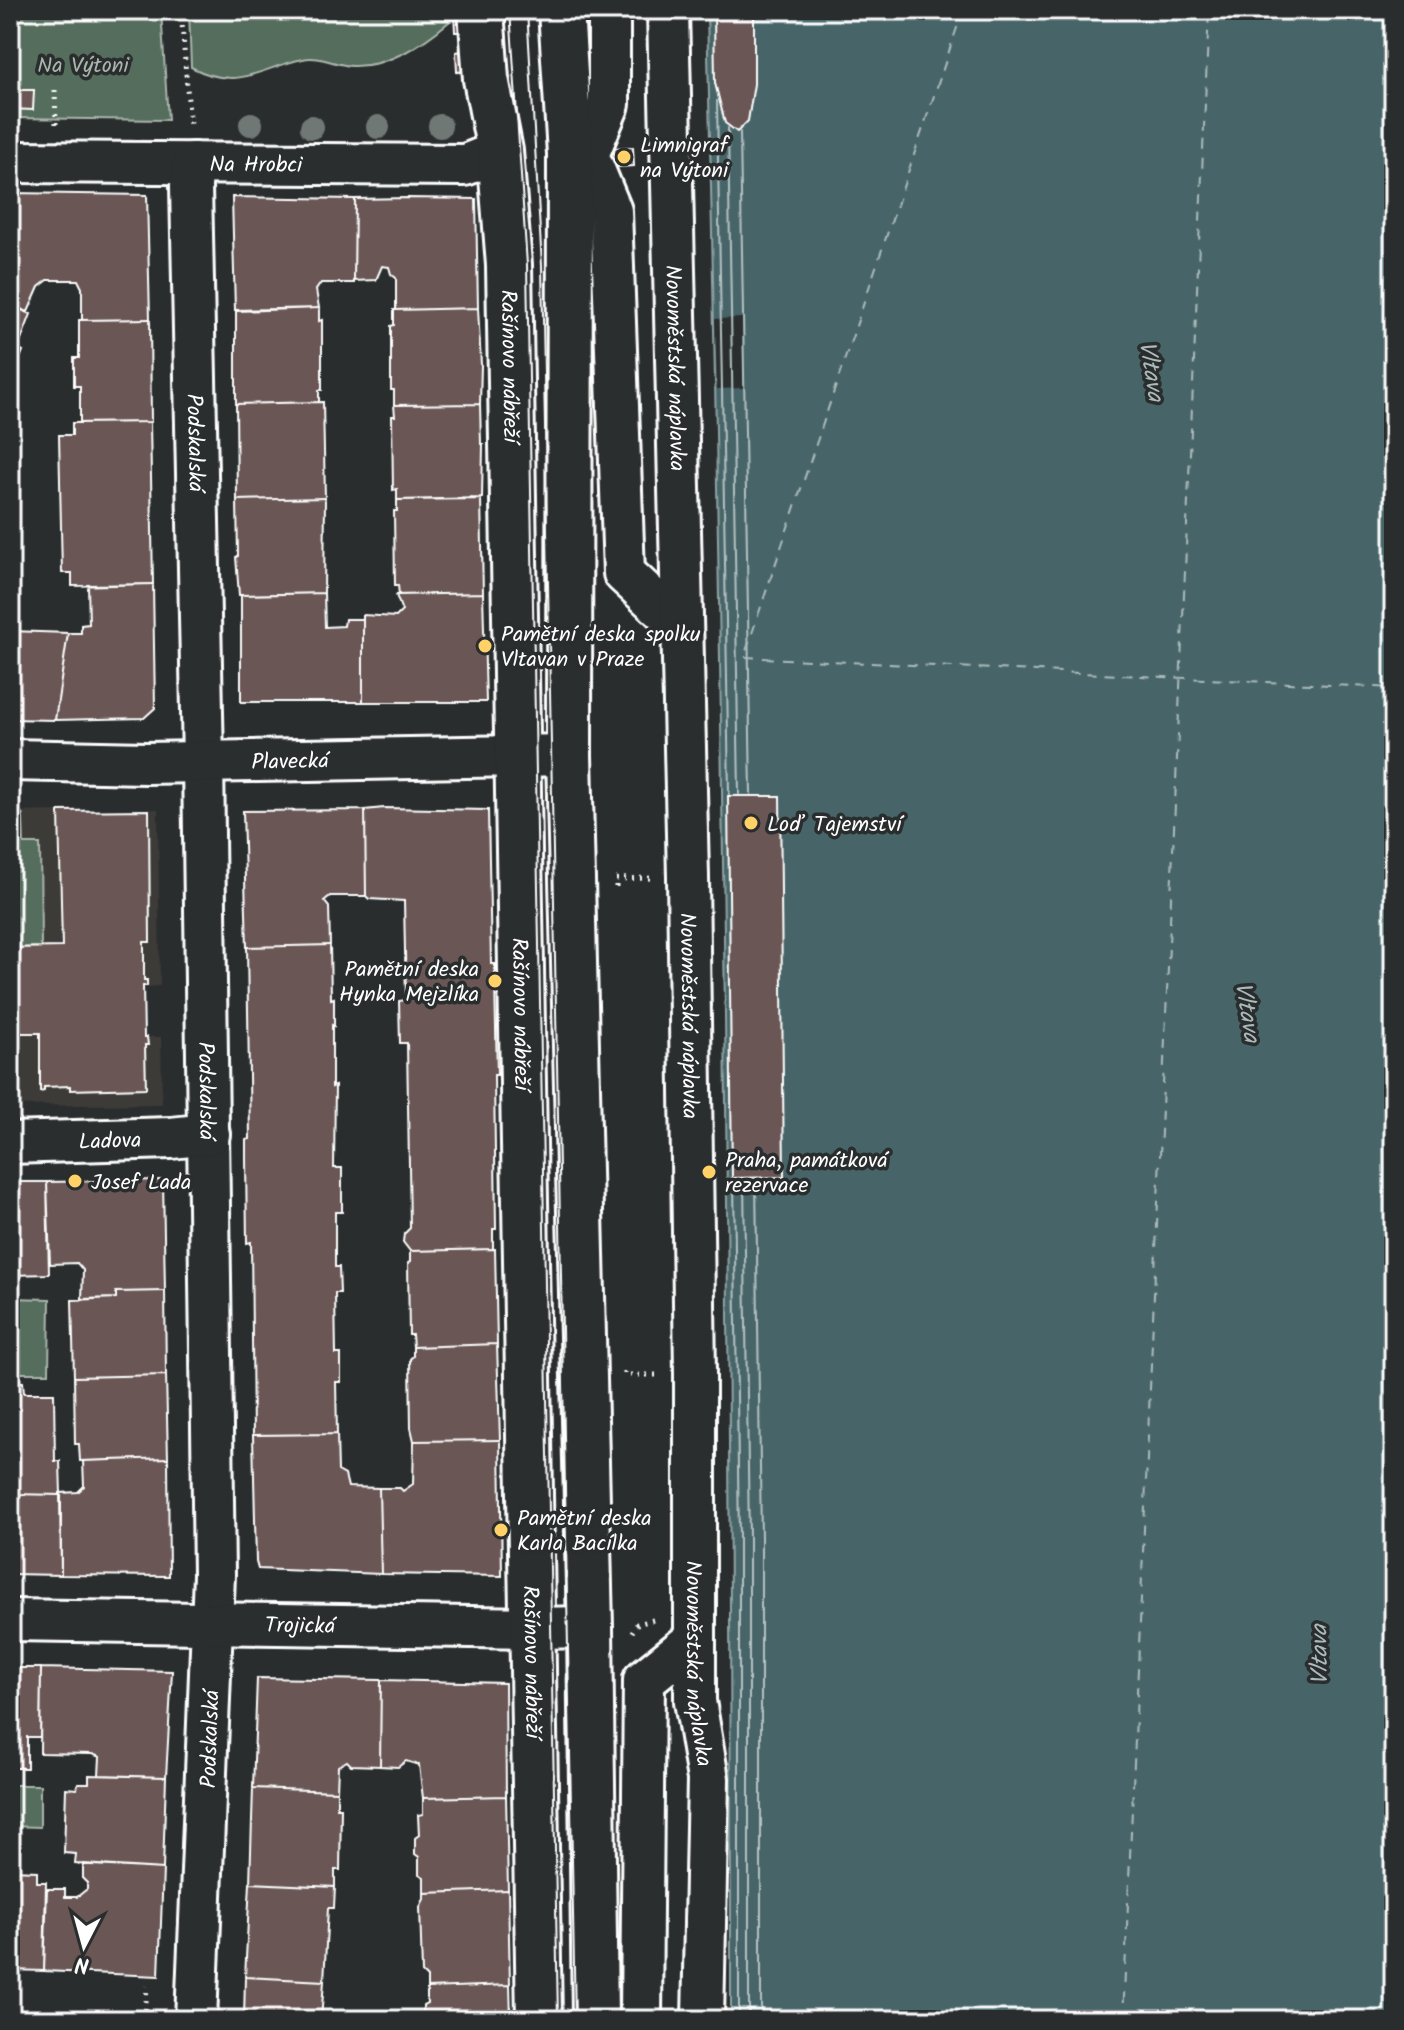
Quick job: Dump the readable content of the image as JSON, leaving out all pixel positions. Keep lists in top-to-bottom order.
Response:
{
  "streets": {
    "main road": ["Rašínovo nábřeží"],
    "street": [
      "Na Hrobci",
      "Novoměstská náplavka",
      "Podskalská",
      "Plavecká",
      "Ladova",
      "Trojická"
    ]
  },
  "crossings": [
    ["Na Hrobci", "Rašínovo nábřeží"],
    ["Na Hrobci", "Podskalská"],
    ["Rašínovo nábřeží", "Plavecká"],
    ["Rašínovo nábřeží", "Trojická"],
    ["Podskalská", "Plavecká"],
    ["Podskalská", "Ladova"],
    ["Podskalská", "Trojická"]
  ],
  "water": ["Vltava"],
  "parks": ["Na Výtoni"],
  "places": [
    "Limnigraf na Výtoni",
    "Pamětní deska spolku Vltavan v Praze",
    "Loď Tajemství",
    "Pamětní deska Hynka Mejzlíka",
    "Praha, památková rezervace",
    "Josef Lada",
    "Pamětní deska Karla Bacílka"
  ],
  "north": "bottom"
}
